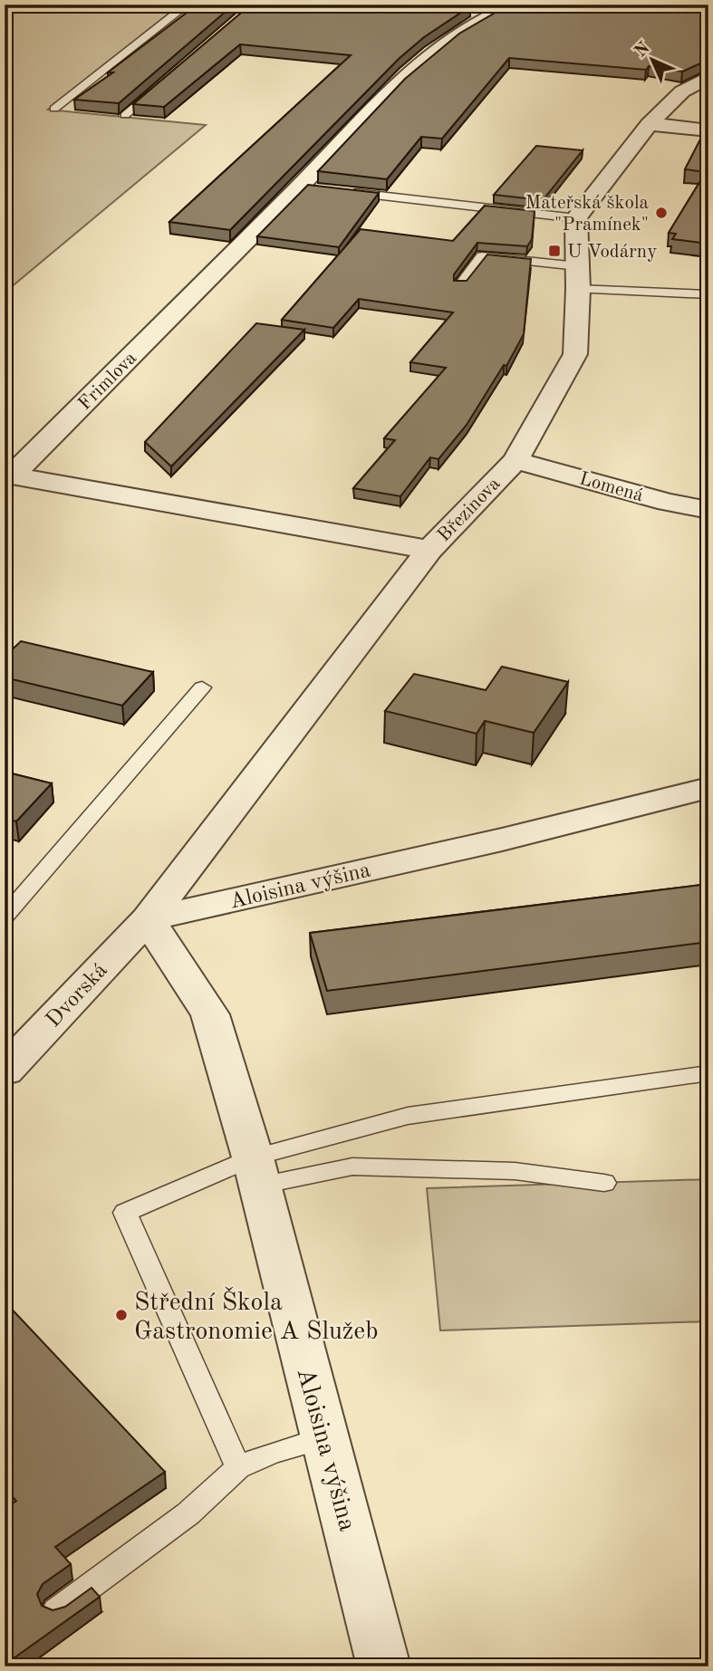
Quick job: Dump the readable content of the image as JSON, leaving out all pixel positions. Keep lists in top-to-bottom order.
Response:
{
  "streets": {
    "street": [
      "Frimlova",
      "Lomená",
      "Březinova",
      "Aloisina výšina",
      "Dvorská"
    ]
  },
  "crossings": [
    ["Frimlova", "Březinova"],
    ["Lomená", "Březinova"],
    ["Březinova", "Aloisina výšina"],
    ["Březinova", "Dvorská"],
    ["Aloisina výšina", "Dvorská"]
  ],
  "places": {
    "other": ["Mateřská škola \"Pramínek\"", "Střední Škola Gastronomie A Služeb"],
    "transit": ["U Vodárny"]
  },
  "north": "top left"
}
